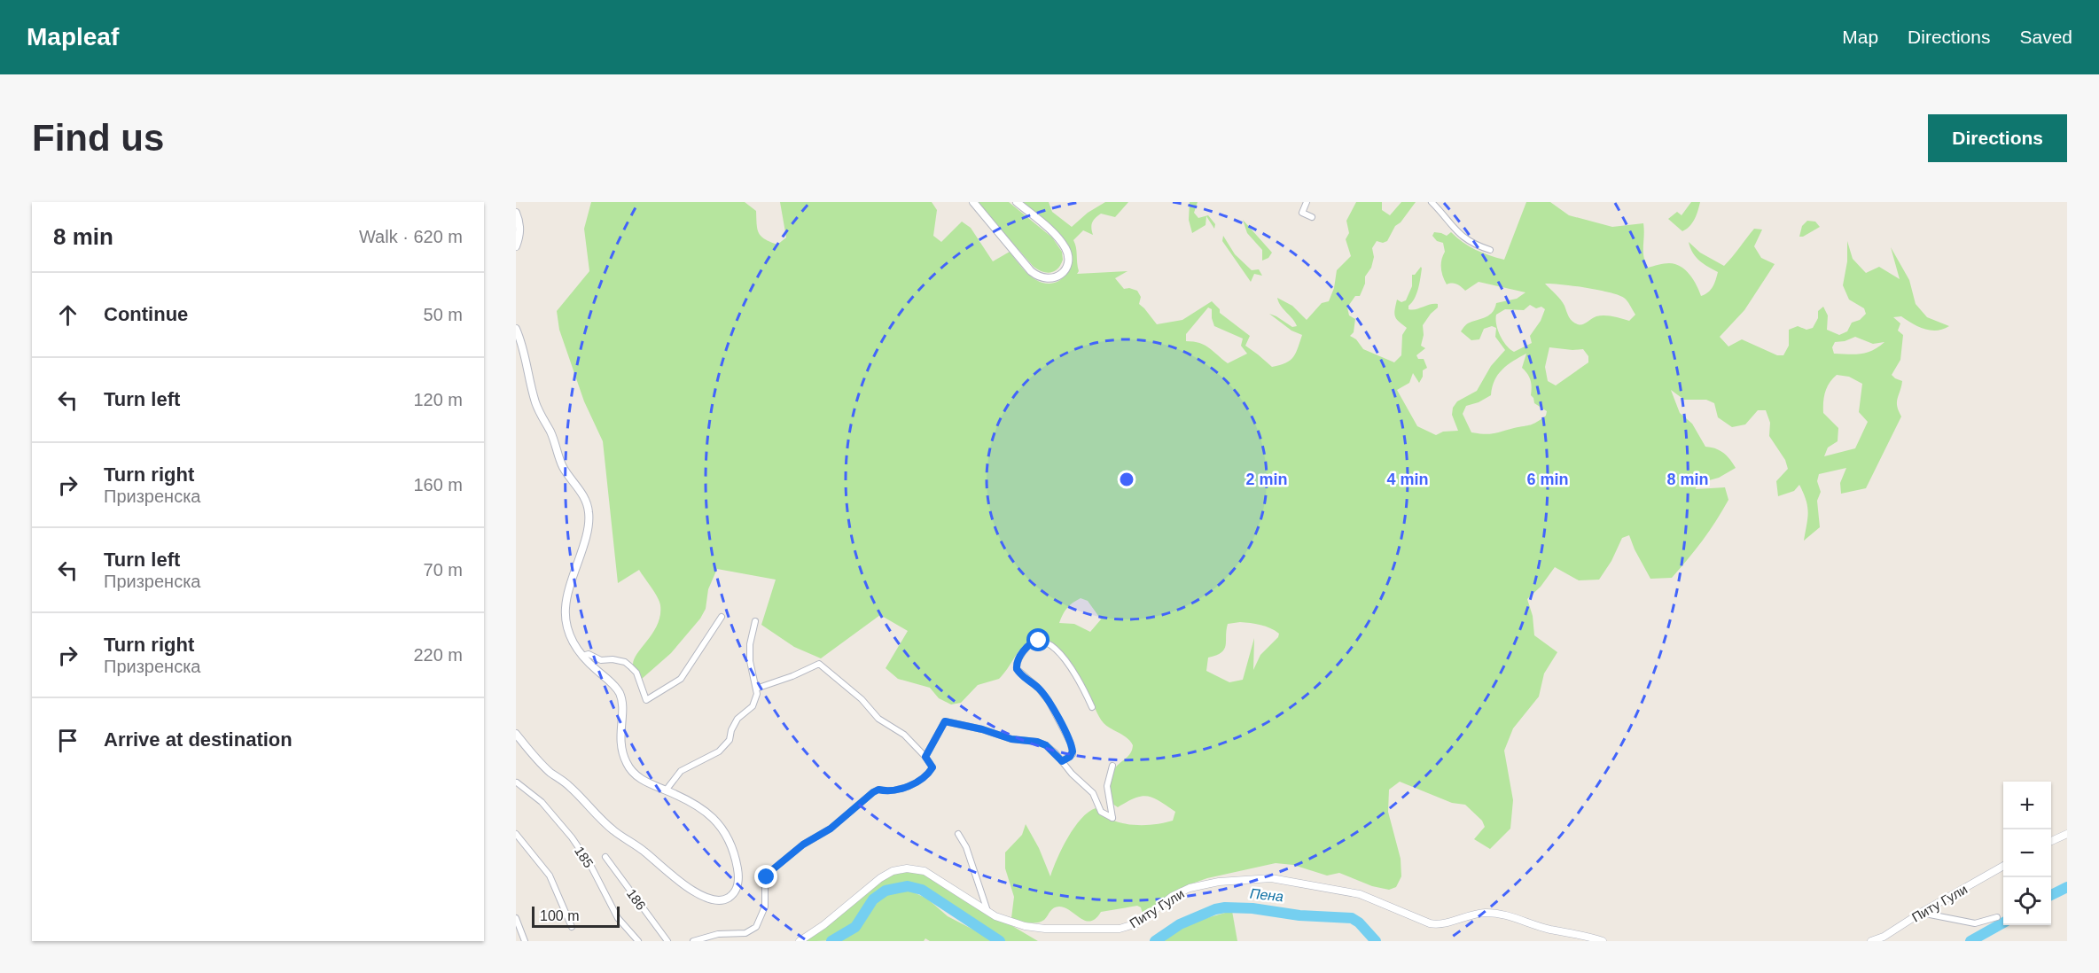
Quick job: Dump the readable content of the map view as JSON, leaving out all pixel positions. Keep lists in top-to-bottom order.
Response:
{
  "streets": {
    "street": ["185", "186", "Питу Гули"]
  },
  "water": ["Пена"],
  "scale_bar": "100 m",
  "page": {
    "header": "Mapleaf",
    "nav": ["Map", "Directions", "Saved"],
    "buttons": "Directions",
    "title": "Find us",
    "heading": ["8 min", "Walk · 620 m"],
    "list": [
      ["Continue", "50 m"],
      ["Turn left", "120 m"],
      ["Turn right", "Призренска", "160 m"],
      ["Turn left", "Призренска", "70 m"],
      ["Turn right", "Призренска", "220 m"],
      "Arrive at destination"
    ],
    "map_buttons": ["+", "−"],
    "scale": "100 m"
  },
  "rings": [
    "2 min",
    "4 min",
    "6 min",
    "8 min"
  ]
}
